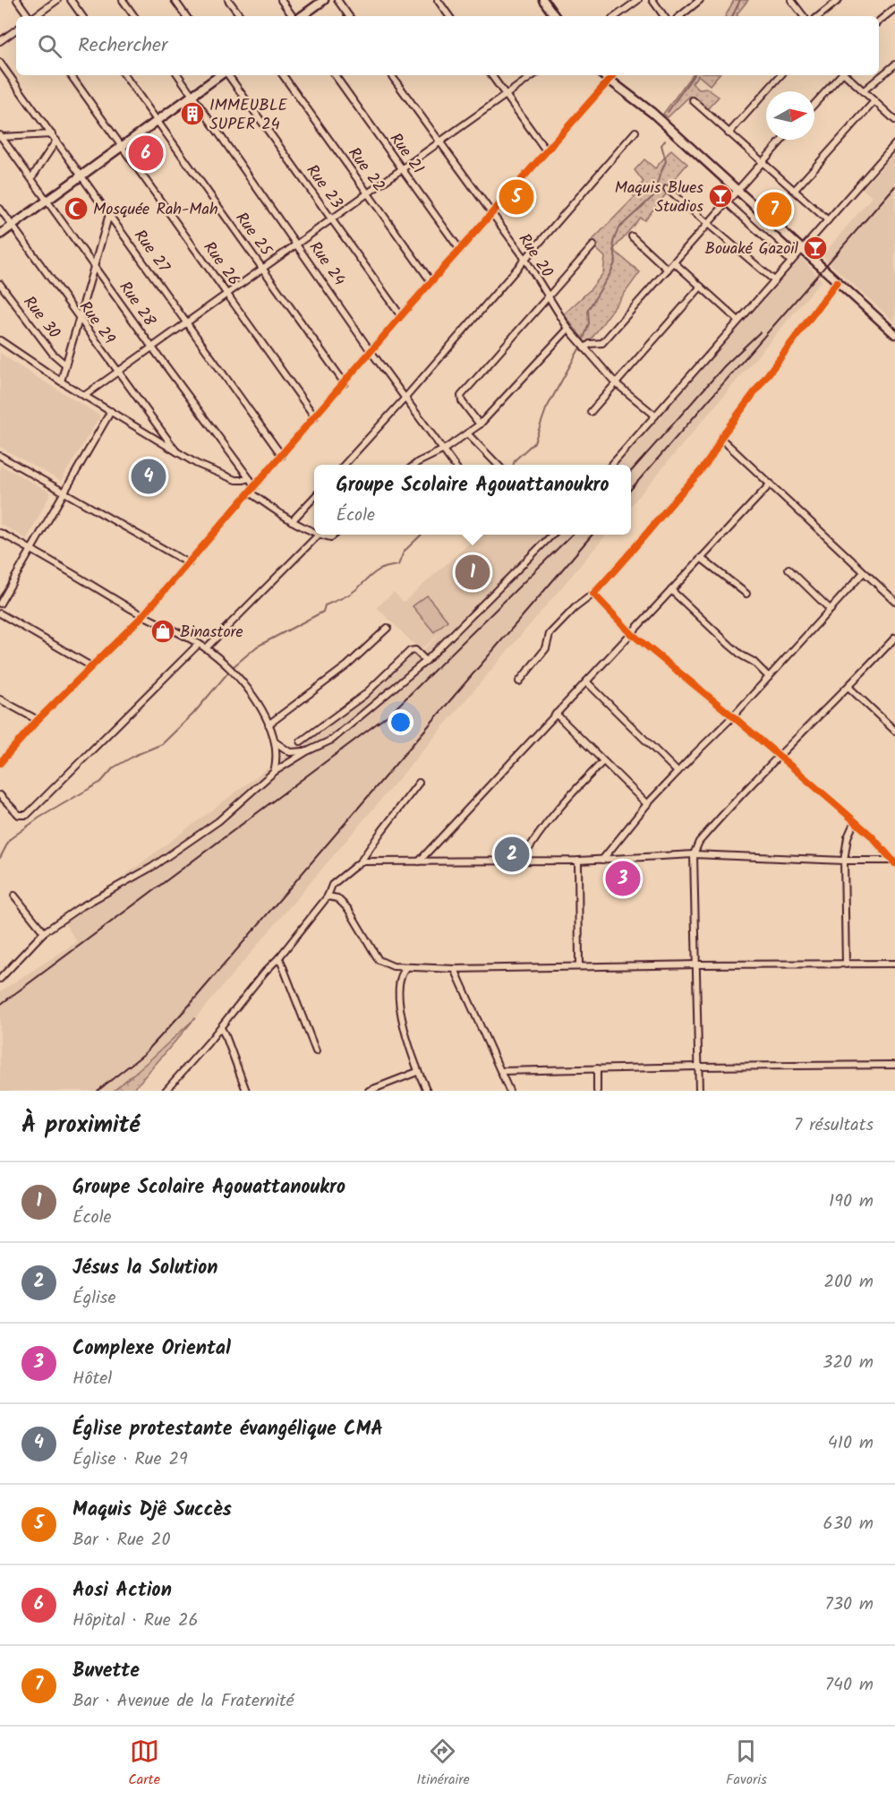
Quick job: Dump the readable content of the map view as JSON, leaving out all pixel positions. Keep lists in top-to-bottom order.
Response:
{
  "streets": {
    "street": [
      "Rue 21",
      "Rue 22",
      "Rue 23",
      "Rue 25",
      "Rue 27",
      "Rue 20",
      "Rue 26",
      "Rue 24",
      "Rue 28",
      "Rue 30",
      "Rue 29"
    ]
  },
  "places": {
    "building": ["IMMEUBLE SUPER 24"],
    "bar": ["Maquis Blues Studios", "Bouaké Gazoil"],
    "mosque": ["Mosquée Rah-Mah"],
    "shop": ["Binastore"]
  },
  "north": "right",
  "page": {
    "search": "Rechercher",
    "pins": [
      "6",
      "5",
      "7",
      "4",
      "1",
      "2",
      "3"
    ],
    "popup": ["Groupe Scolaire Agouattanoukro", "École"],
    "heading": ["À proximité", "7 résultats"],
    "list": [
      {
        "mark": "1",
        "name": "Groupe Scolaire Agouattanoukro",
        "note": "École",
        "value": "190 m"
      },
      {
        "mark": "2",
        "name": "Jésus la Solution",
        "note": "Église",
        "value": "200 m"
      },
      {
        "mark": "3",
        "name": "Complexe Oriental",
        "note": "Hôtel",
        "value": "320 m"
      },
      {
        "mark": "4",
        "name": "Église protestante évangélique CMA",
        "note": "Église · Rue 29",
        "value": "410 m"
      },
      {
        "mark": "5",
        "name": "Maquis Djê Succès",
        "note": "Bar · Rue 20",
        "value": "630 m"
      },
      {
        "mark": "6",
        "name": "Aosi Action",
        "note": "Hôpital · Rue 26",
        "value": "730 m"
      },
      {
        "mark": "7",
        "name": "Buvette",
        "note": "Bar · Avenue de la Fraternité",
        "value": "740 m"
      }
    ],
    "nav": ["Carte", "Itinéraire", "Favoris"]
  }
}
